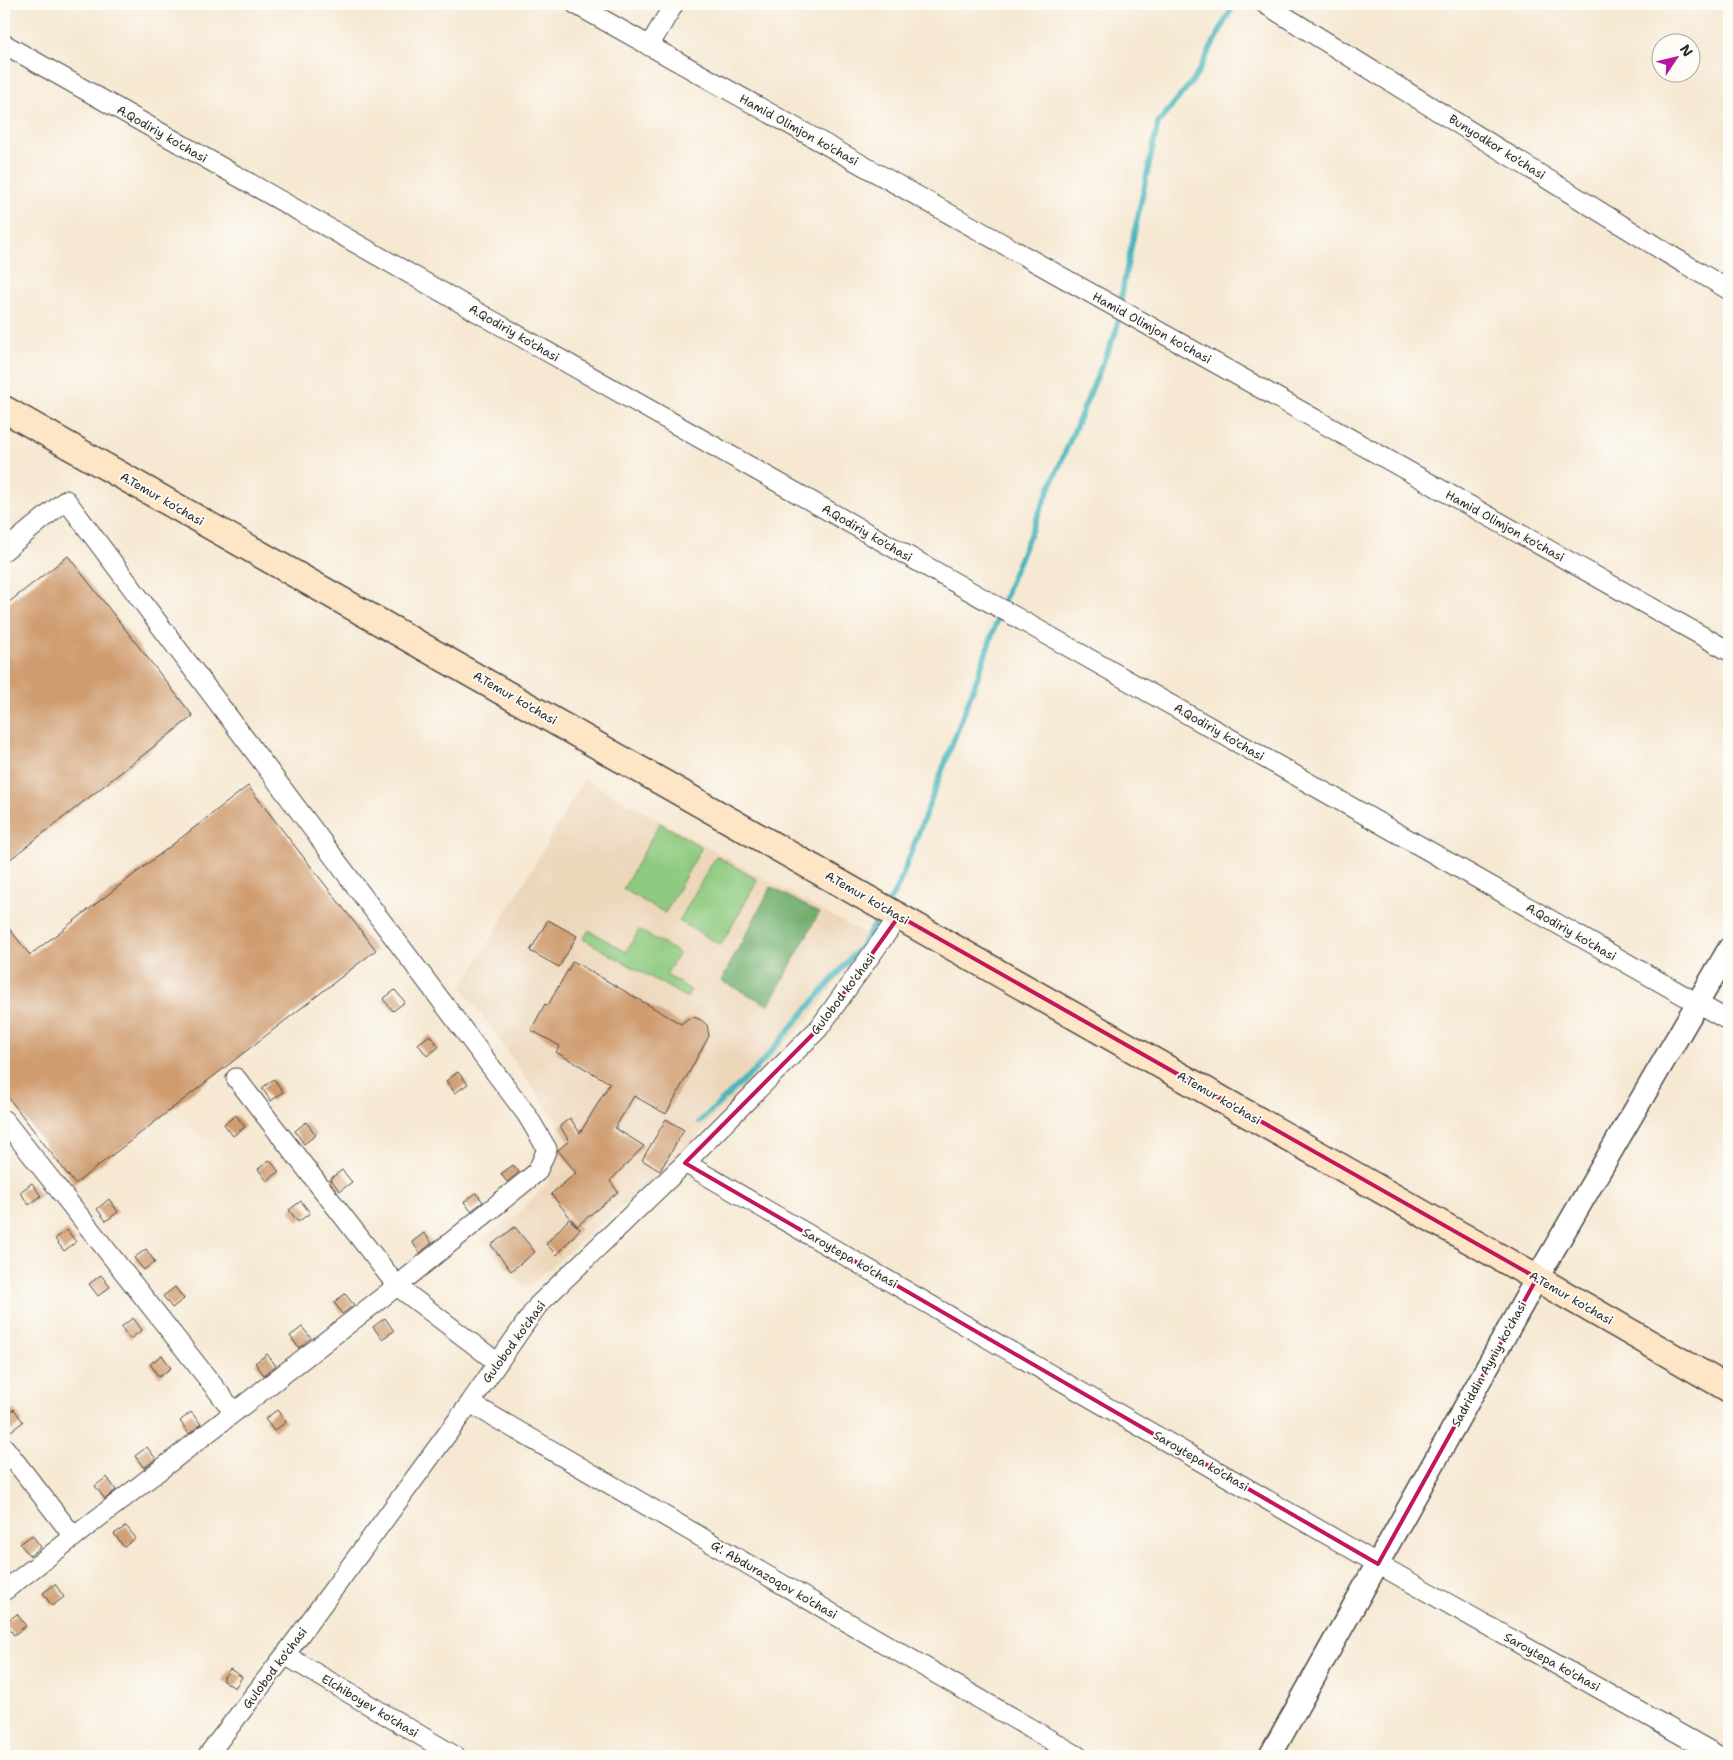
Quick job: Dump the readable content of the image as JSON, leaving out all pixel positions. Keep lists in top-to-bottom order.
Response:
{
  "streets": {
    "main road": ["A.Temur ko'chasi"],
    "street": [
      "Hamid Olimjon ko'chasi",
      "A.Qodiriy ko'chasi",
      "Bunyodkor ko'chasi",
      "Gulobod ko'chasi",
      "Saroytepa ko'chasi",
      "Sadriddin Ayniy ko'chasi",
      "G'. Abdurazoqov ko'chasi",
      "Elchiboyev ko'chasi"
    ]
  },
  "crossings": [
    ["A.Qodiriy ko'chasi", "Sadriddin Ayniy ko'chasi"],
    ["A.Temur ko'chasi", "Gulobod ko'chasi"],
    ["A.Temur ko'chasi", "Sadriddin Ayniy ko'chasi"],
    ["Gulobod ko'chasi", "Saroytepa ko'chasi"],
    ["Gulobod ko'chasi", "G'. Abdurazoqov ko'chasi"],
    ["Gulobod ko'chasi", "Elchiboyev ko'chasi"],
    ["Saroytepa ko'chasi", "Sadriddin Ayniy ko'chasi"]
  ],
  "north": "top right"
}
